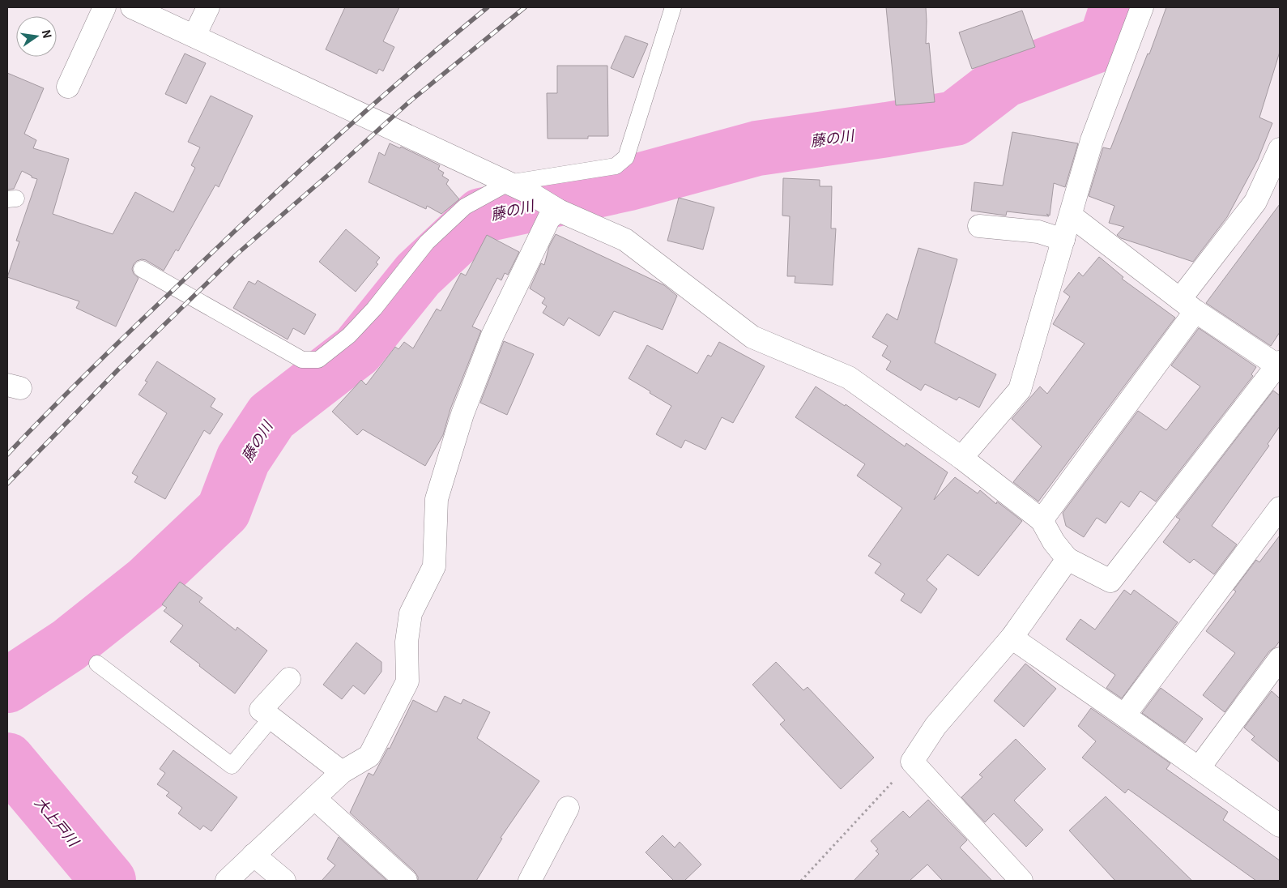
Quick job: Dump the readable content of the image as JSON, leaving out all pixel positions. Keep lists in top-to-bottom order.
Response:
{
  "water": ["藤の川", "大上戸川"],
  "north": "right"
}
